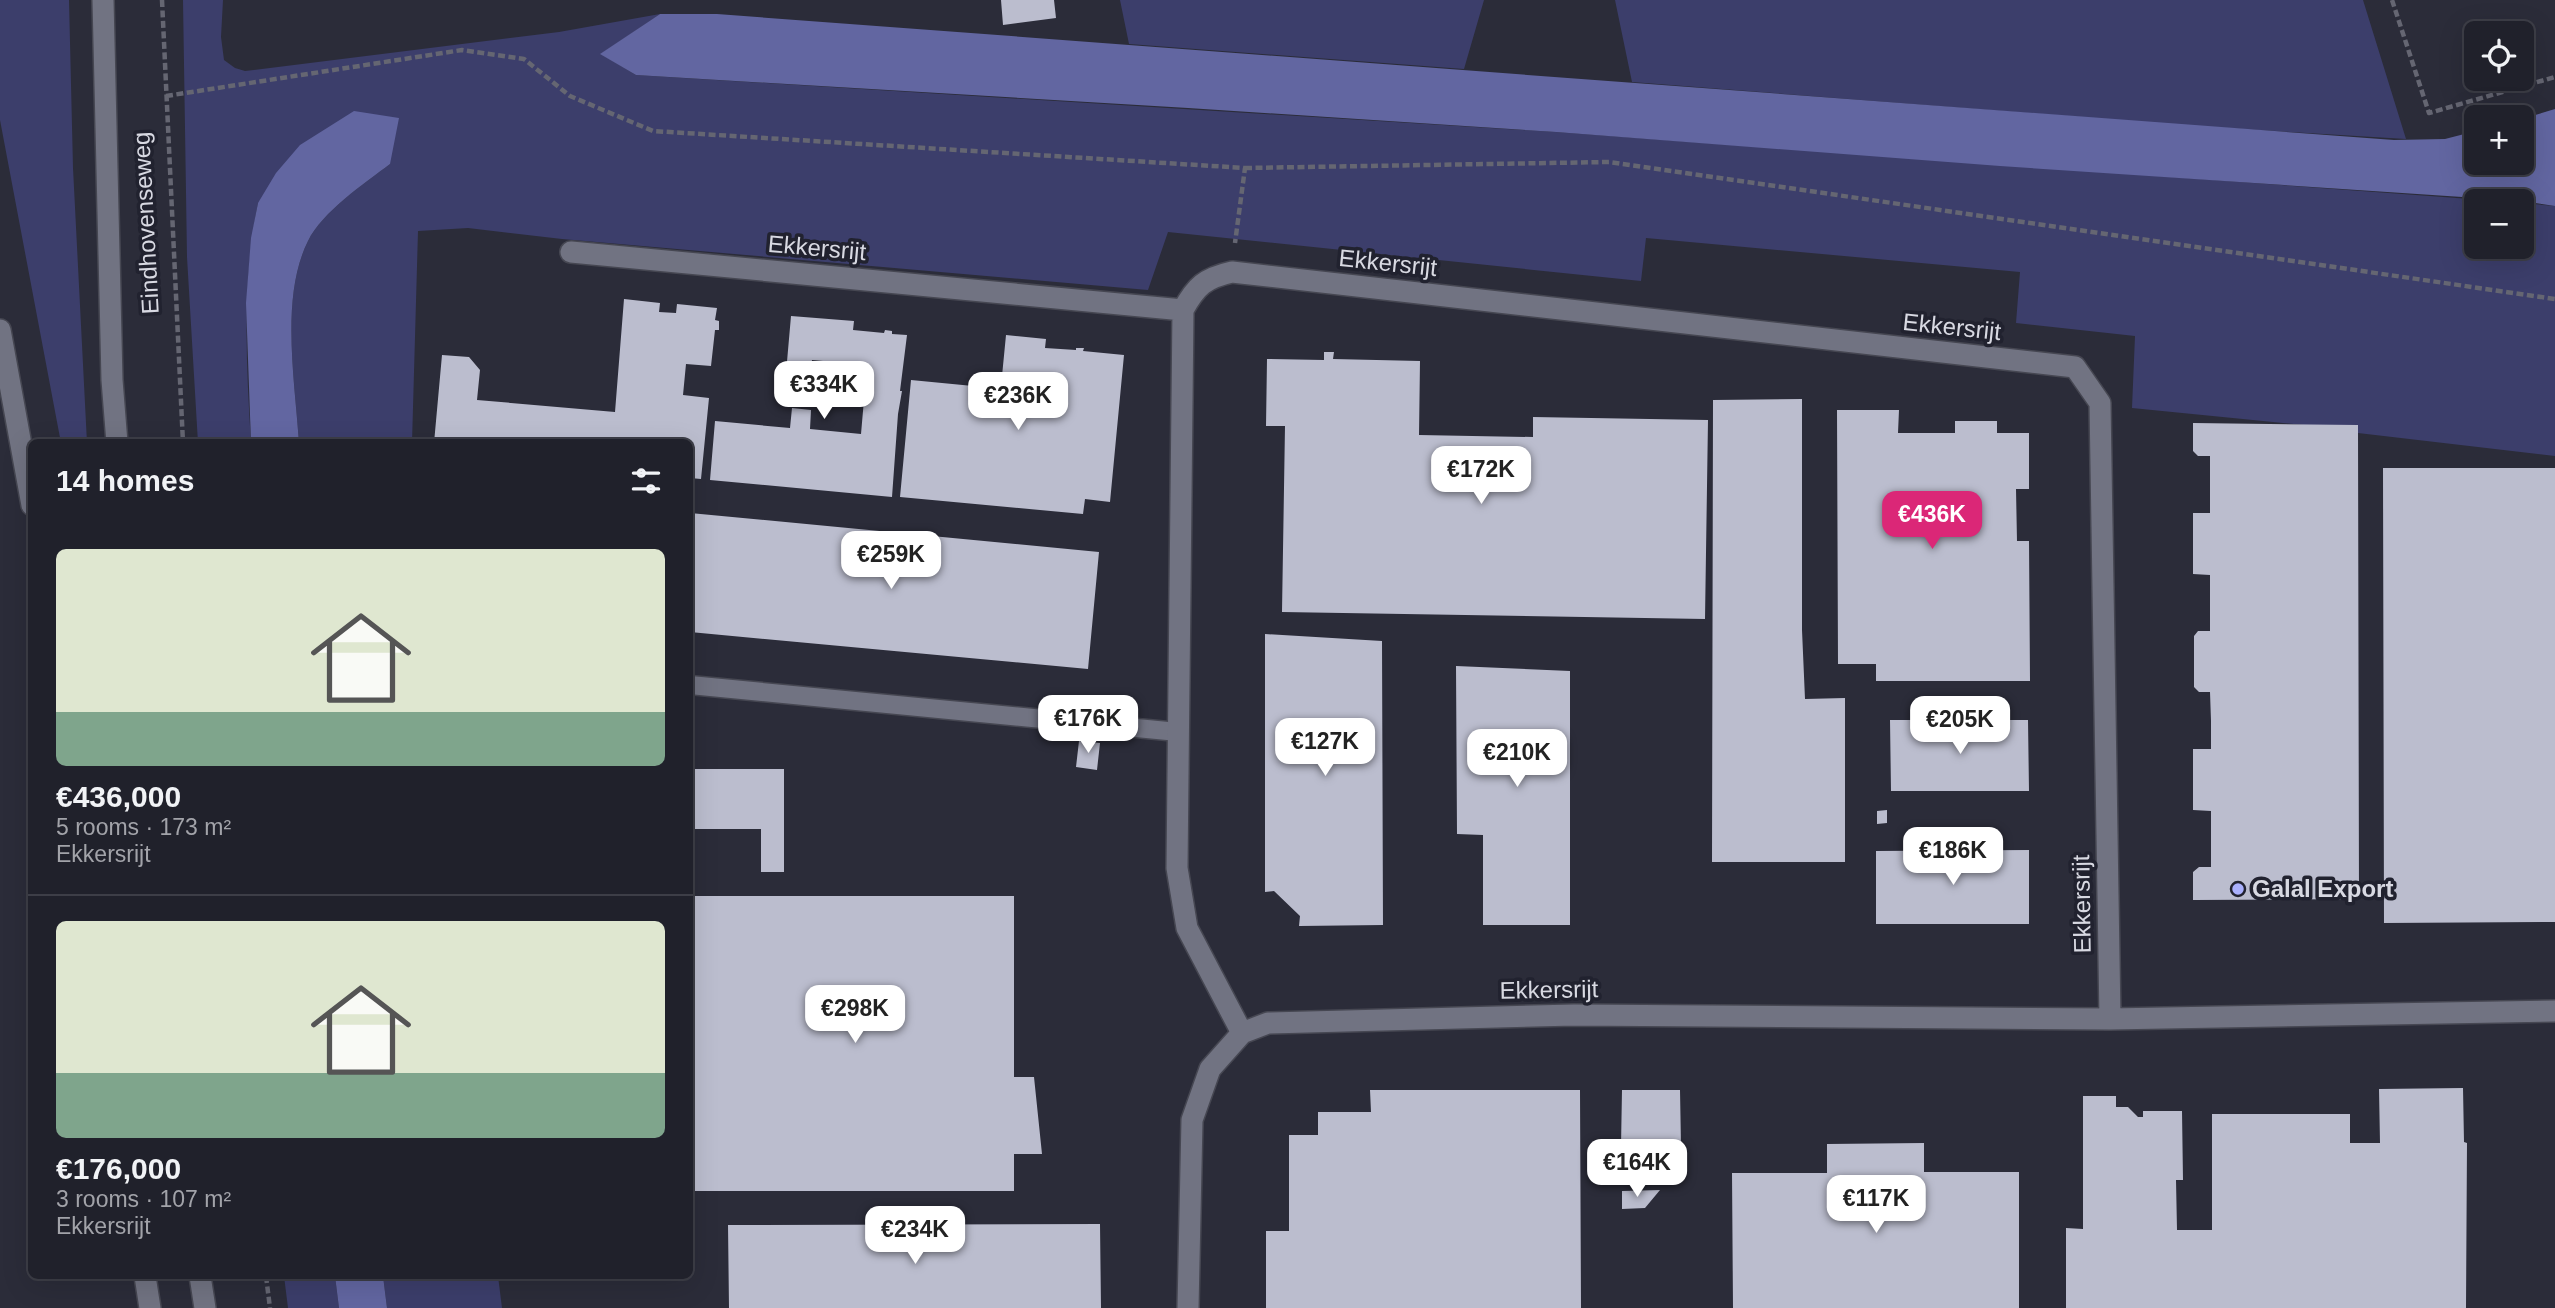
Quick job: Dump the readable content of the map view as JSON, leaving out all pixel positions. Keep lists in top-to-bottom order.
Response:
{
  "streets": {
    "street": ["Eindhovenseweg", "Ekkersrijt"]
  },
  "places": ["Galal Export"],
  "page": {
    "map_buttons": ["+", "−"],
    "price": [
      "€334K",
      "€236K",
      "€172K",
      "€436K",
      "€259K",
      "€176K",
      "€205K",
      "€127K",
      "€210K",
      "€186K",
      "€298K",
      "€164K",
      "€117K",
      "€234K"
    ],
    "heading": "14 homes",
    "list": [
      {
        "name": "€436,000",
        "note": "5 rooms · 173 m² · Ekkersrijt"
      },
      {
        "name": "€176,000",
        "note": "3 rooms · 107 m² · Ekkersrijt"
      }
    ]
  }
}
